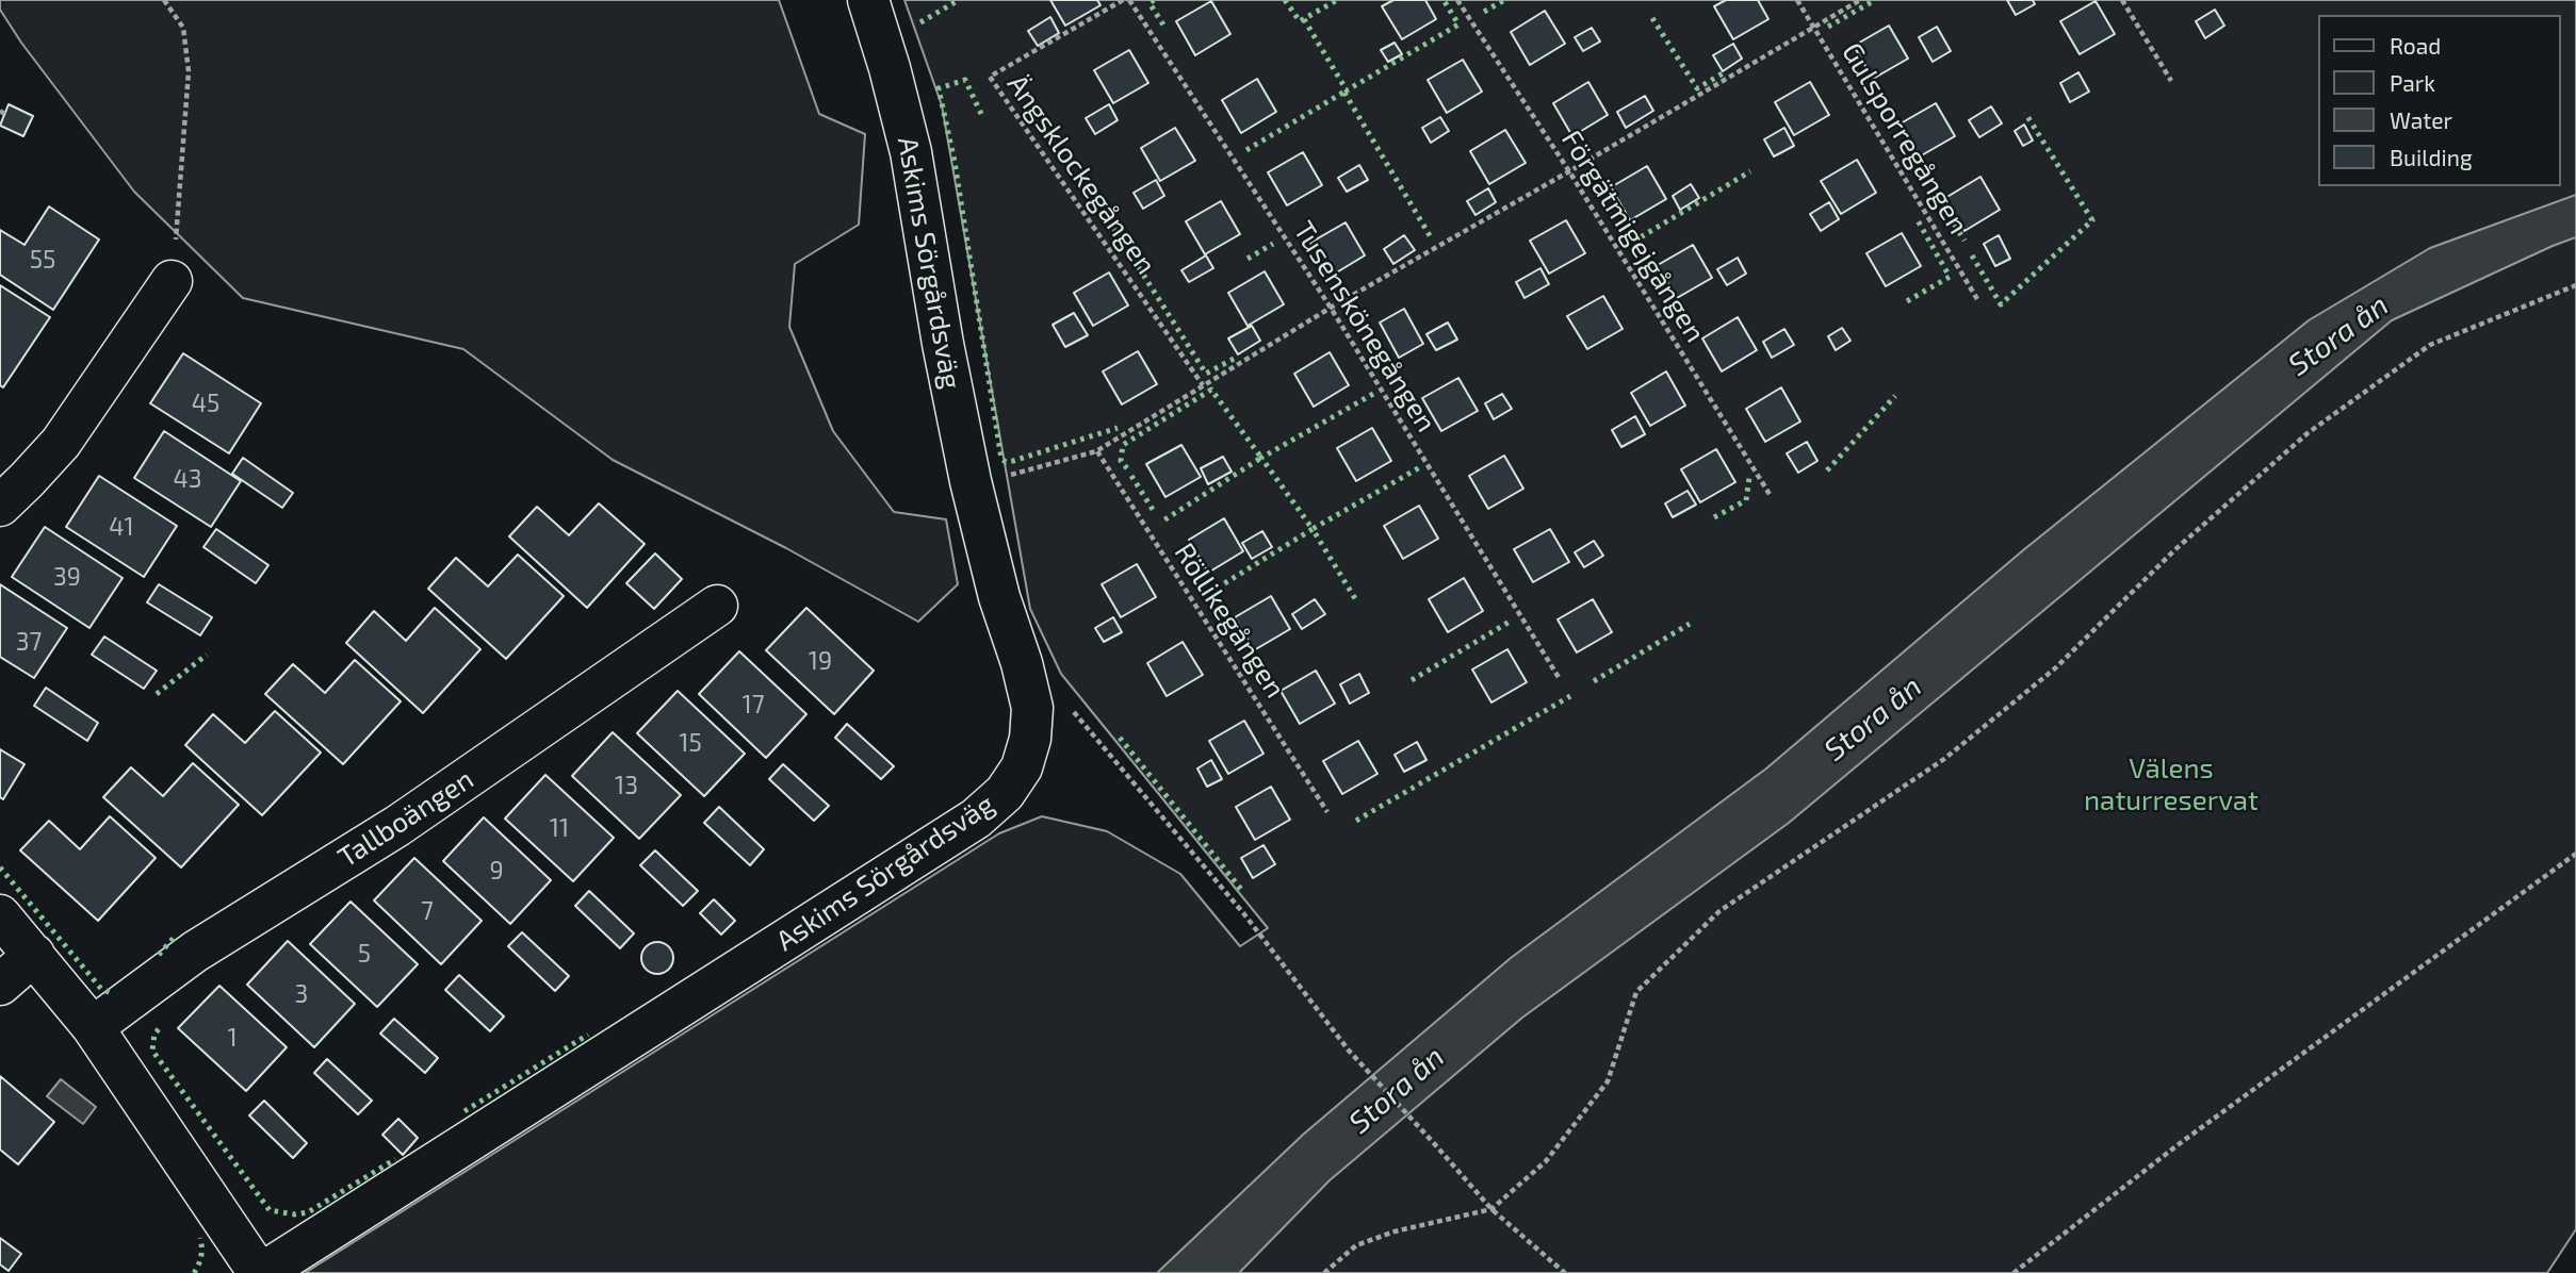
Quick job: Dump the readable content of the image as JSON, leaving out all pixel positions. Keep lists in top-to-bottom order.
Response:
{
  "streets": {
    "street": ["Askims Sörgårdsväg", "Tallboängen"],
    "path": [
      "Gulsporregången",
      "Ängsklockegången",
      "Förgätmigejgången",
      "Tusenskönegången",
      "Röllikegången"
    ]
  },
  "water": ["Stora ån"],
  "parks": ["Välens naturreservat"],
  "house_numbers": [
    "55",
    "45",
    "43",
    "41",
    "39",
    "37",
    "19",
    "17",
    "15",
    "13",
    "11",
    "9",
    "7",
    "5",
    "3",
    "1"
  ],
  "legend": [
    "Road",
    "Park",
    "Water",
    "Building"
  ]
}
